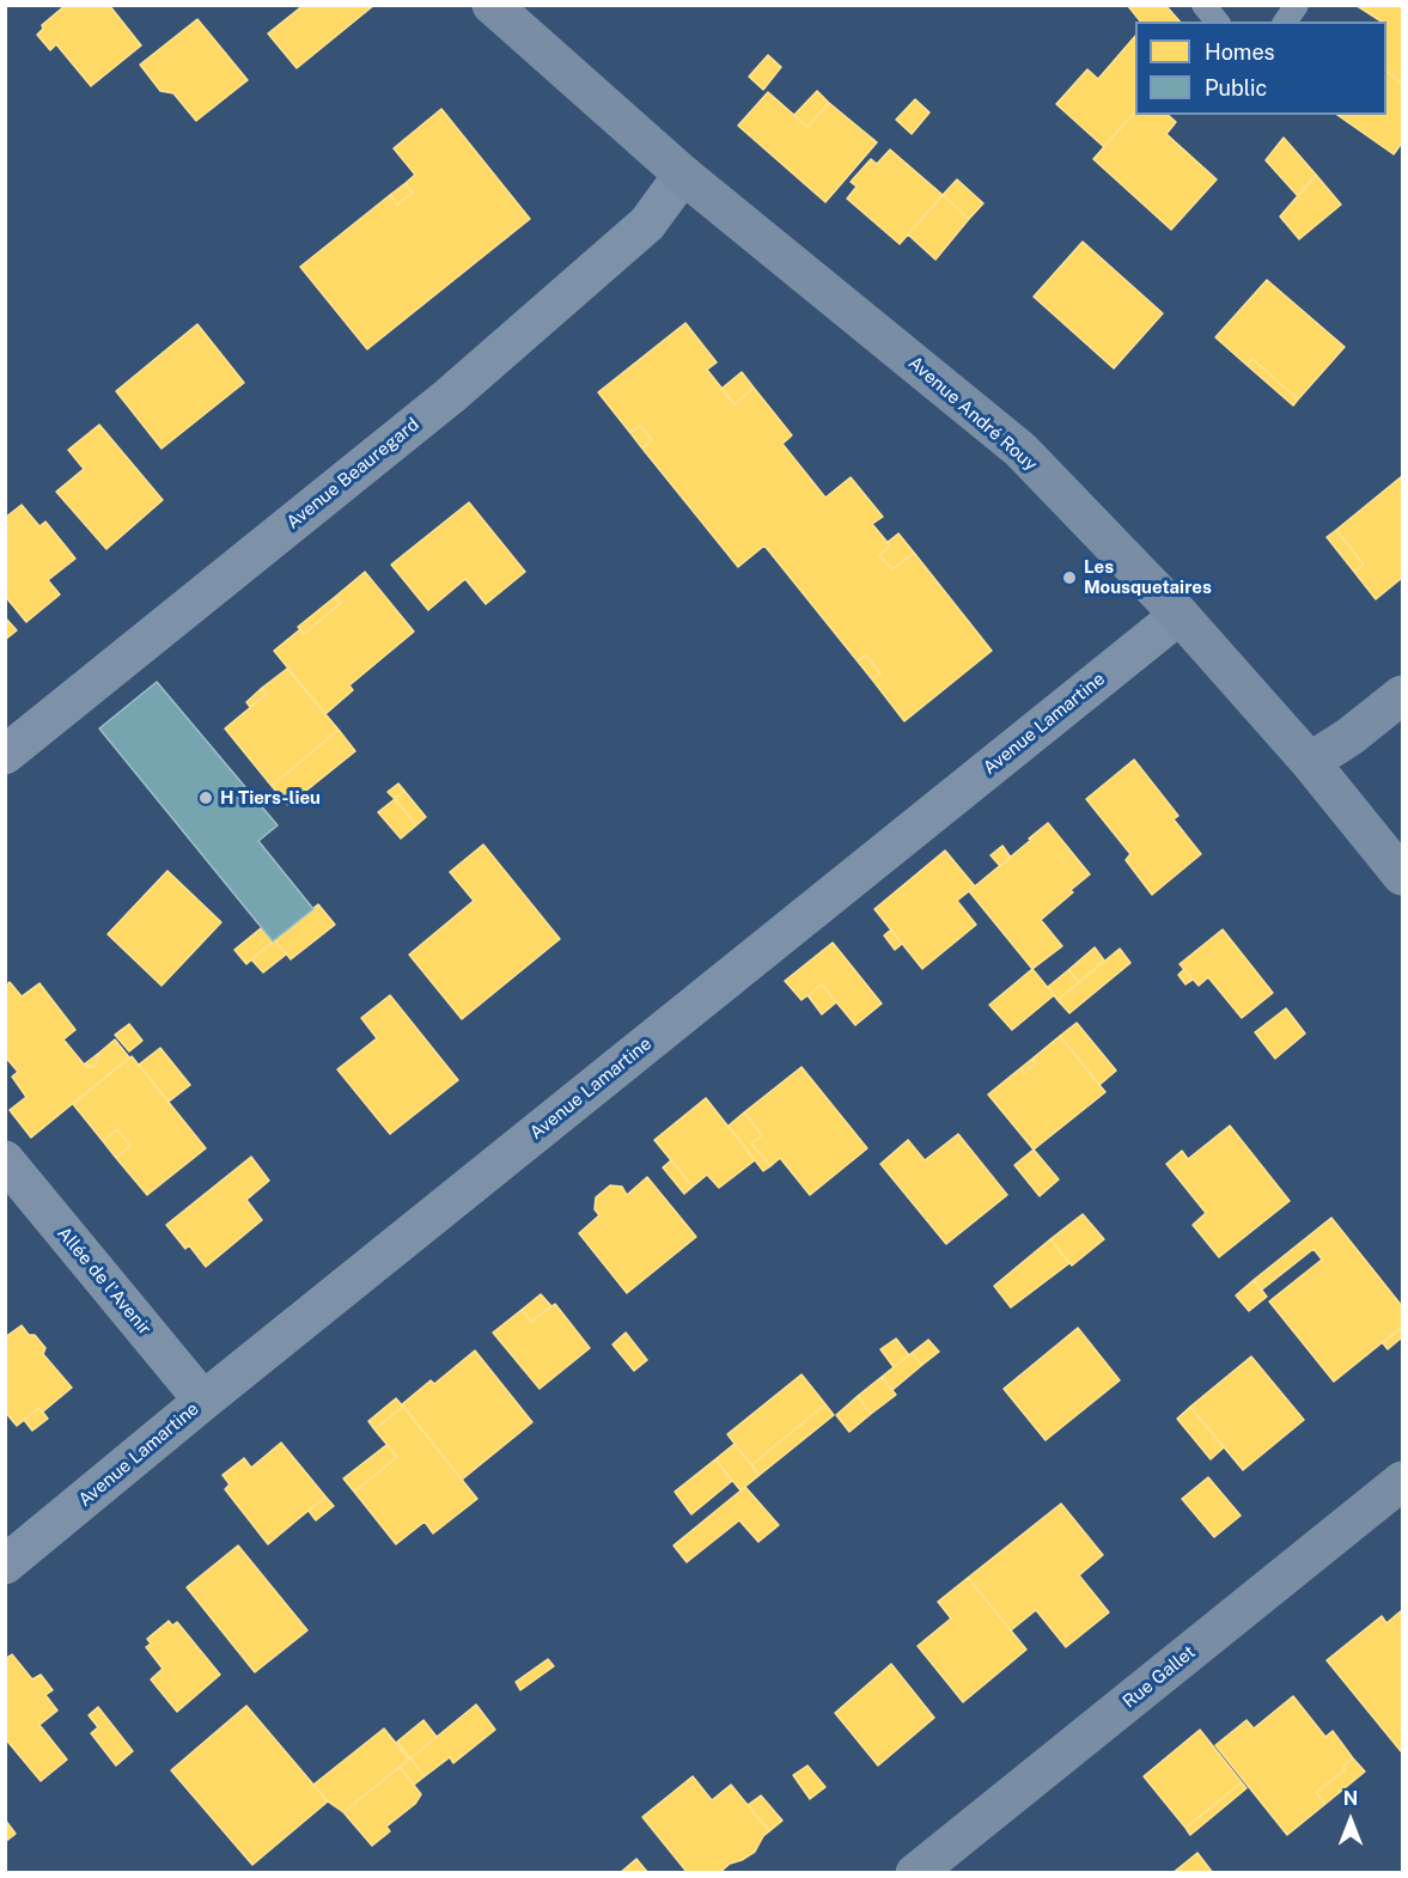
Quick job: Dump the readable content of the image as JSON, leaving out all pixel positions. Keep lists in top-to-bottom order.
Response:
{
  "streets": {
    "main road": ["Avenue André Rouy", "Rue Gallet"],
    "street": ["Avenue Beauregard", "Avenue Lamartine", "Allée de l'Avenir"]
  },
  "crossings": [
    ["Avenue André Rouy", "Avenue Beauregard"],
    ["Avenue André Rouy", "Avenue Lamartine"],
    ["Avenue Lamartine", "Allée de l'Avenir"]
  ],
  "places": ["Les Mousquetaires", "H Tiers-lieu"],
  "legend": ["Homes", "Public"],
  "north": "top"
}
